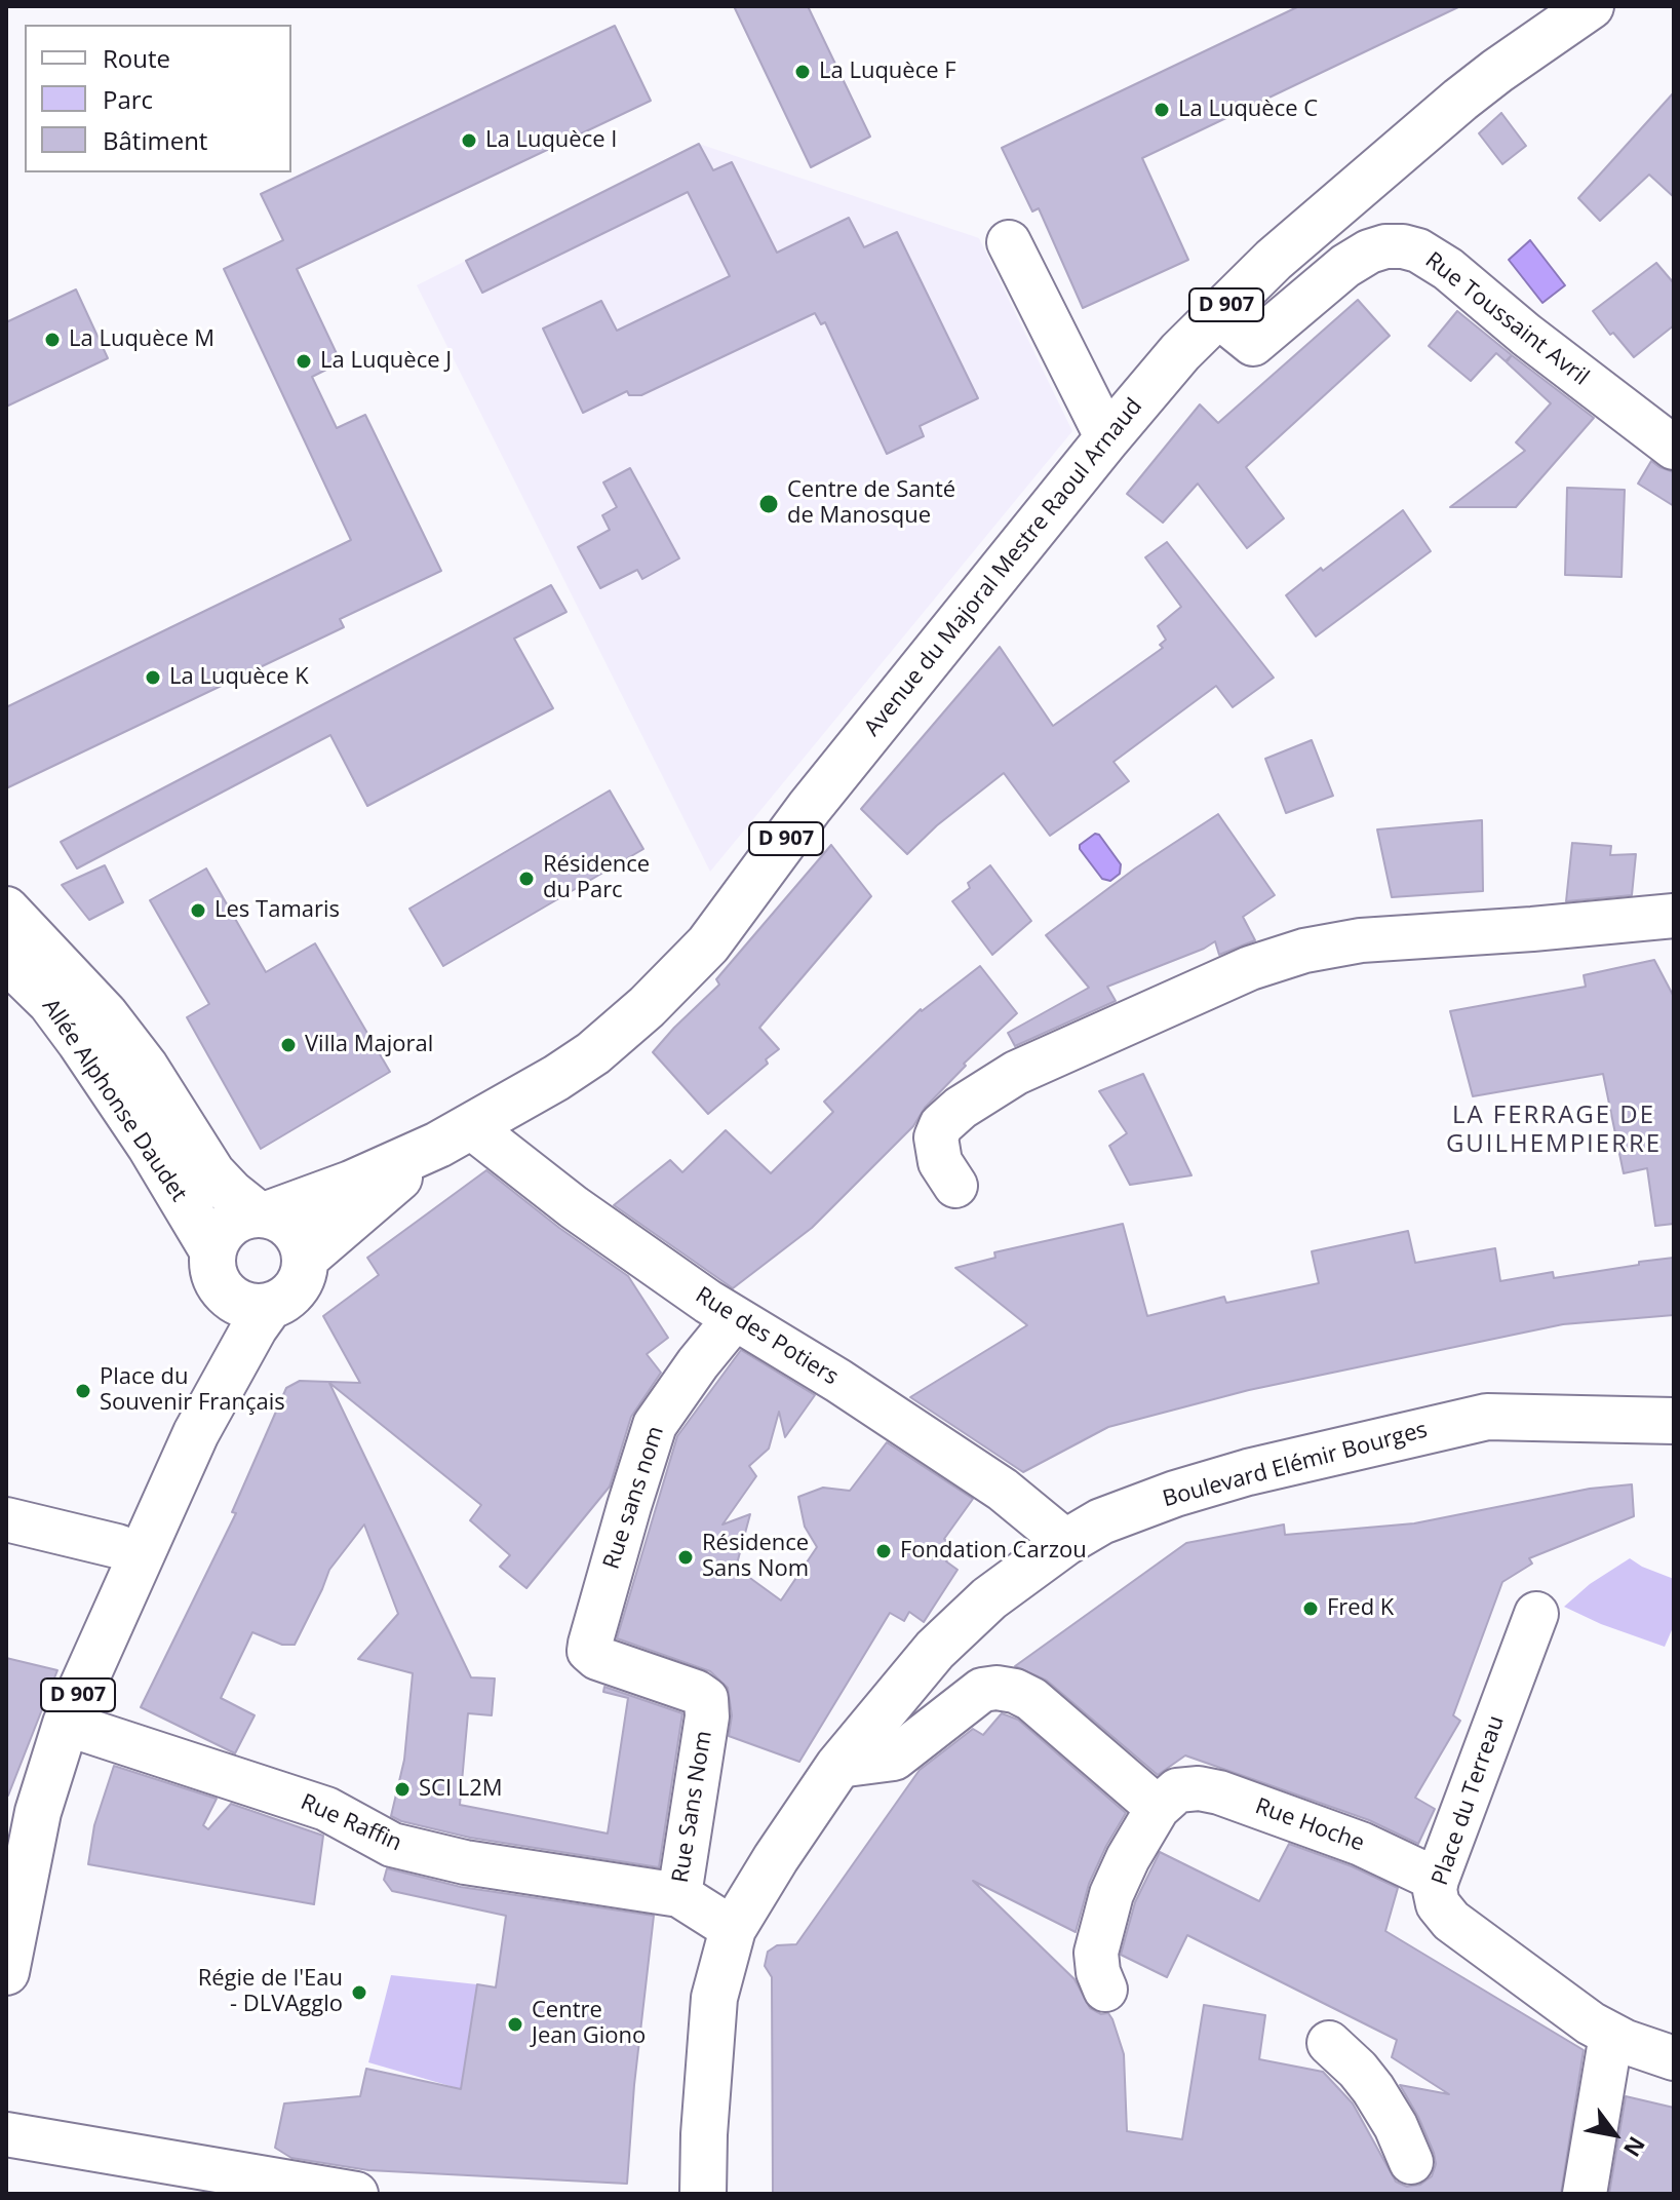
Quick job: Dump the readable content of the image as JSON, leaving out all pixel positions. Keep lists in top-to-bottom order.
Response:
{
  "streets": {
    "main road": [
      "D 907",
      "Avenue du Majoral Mestre Raoul Arnaud",
      "Allée Alphonse Daudet",
      "Boulevard Elémir Bourges"
    ],
    "street": [
      "Rue Toussaint Avril",
      "Rue des Potiers",
      "Rue sans nom",
      "Place du Terreau",
      "Rue Sans Nom",
      "Rue Raffin",
      "Rue Hoche"
    ]
  },
  "crossings": [
    ["D 907", "Avenue du Majoral Mestre Raoul Arnaud"],
    ["D 907", "Allée Alphonse Daudet"],
    ["D 907", "Rue Raffin"],
    ["Rue Toussaint Avril", "Avenue du Majoral Mestre Raoul Arnaud"],
    ["Avenue du Majoral Mestre Raoul Arnaud", "Allée Alphonse Daudet"],
    ["Avenue du Majoral Mestre Raoul Arnaud", "Rue des Potiers"],
    ["Rue des Potiers", "Boulevard Elémir Bourges"],
    ["Rue des Potiers", "Rue sans nom"],
    ["Boulevard Elémir Bourges", "Rue Raffin"],
    ["Rue sans nom", "Rue Sans Nom"],
    ["Place du Terreau", "Rue Hoche"],
    ["Rue Sans Nom", "Rue Raffin"]
  ],
  "districts": ["LA FERRAGE DE GUILHEMPIERRE"],
  "places": [
    "La Luquèce F",
    "La Luquèce C",
    "La Luquèce I",
    "La Luquèce M",
    "La Luquèce J",
    "Centre de Santé de Manosque",
    "La Luquèce K",
    "Résidence du Parc",
    "Les Tamaris",
    "Villa Majoral",
    "Place du Souvenir Français",
    "Fondation Carzou",
    "Résidence Sans Nom",
    "Fred K",
    "SCI L2M",
    "Régie de l'Eau - DLVAgglo",
    "Centre Jean Giono"
  ],
  "legend": ["Route", "Parc", "Bâtiment"],
  "north": "bottom right"
}
